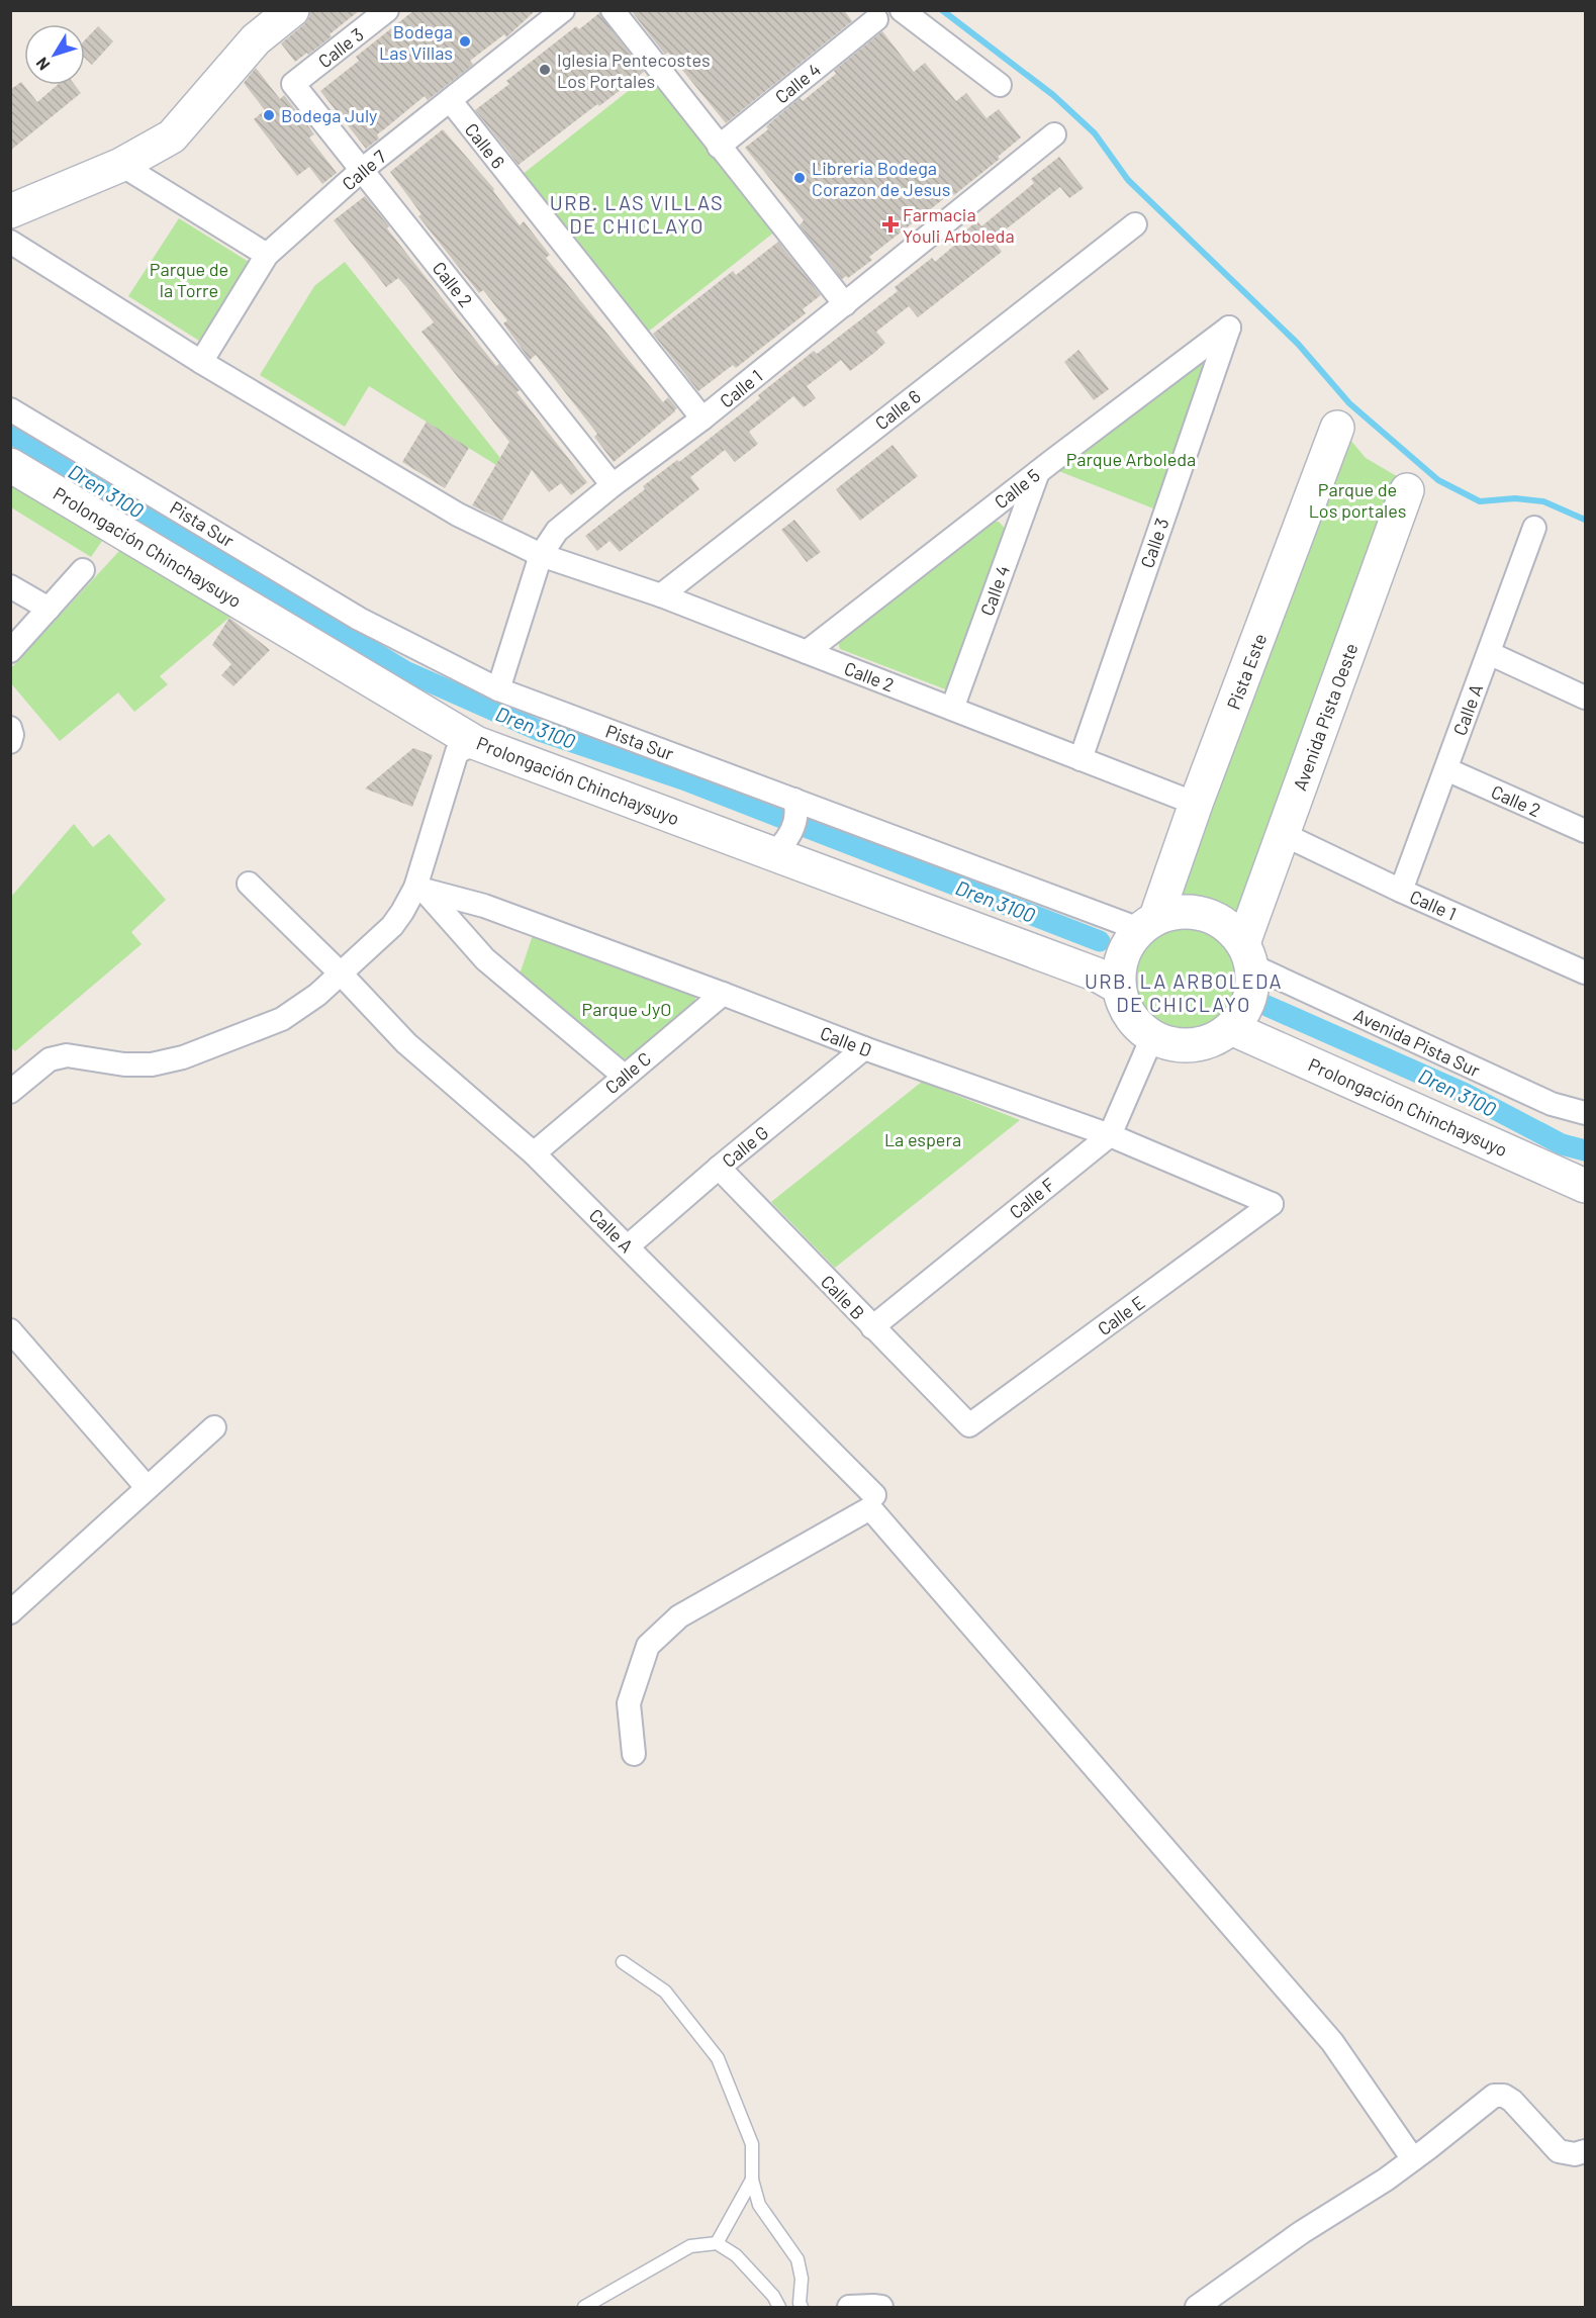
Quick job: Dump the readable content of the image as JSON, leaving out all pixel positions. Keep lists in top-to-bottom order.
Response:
{
  "streets": {
    "street": [
      "Calle 3",
      "Calle 4",
      "Calle 6",
      "Calle 7",
      "Calle 2",
      "Calle 1",
      "Calle 5",
      "Pista Sur",
      "Prolongación Chinchaysuyo",
      "Pista Este",
      "Calle A",
      "Avenida Pista Oeste",
      "Calle D",
      "Avenida Pista Sur",
      "Calle C",
      "Calle G",
      "Calle F",
      "Calle B",
      "Calle E"
    ]
  },
  "crossings": [
    ["Calle 3", "Calle 2"],
    ["Calle 3", "Calle 5"],
    ["Calle 4", "Calle 2"],
    ["Calle 4", "Calle 5"],
    ["Calle 6", "Calle 7"],
    ["Calle 6", "Calle 2"],
    ["Calle 6", "Calle 1"],
    ["Calle 7", "Calle 2"],
    ["Calle 2", "Calle 1"],
    ["Calle 2", "Calle 5"],
    ["Calle 2", "Pista Este"],
    ["Calle 2", "Calle A"],
    ["Calle 1", "Pista Sur"],
    ["Calle 1", "Calle A"],
    ["Calle 1", "Avenida Pista Oeste"],
    ["Pista Sur", "Prolongación Chinchaysuyo"],
    ["Pista Sur", "Pista Este"],
    ["Pista Sur", "Avenida Pista Oeste"],
    ["Pista Sur", "Avenida Pista Sur"],
    ["Pista Sur", "Calle F"],
    ["Prolongación Chinchaysuyo", "Pista Este"],
    ["Prolongación Chinchaysuyo", "Avenida Pista Oeste"],
    ["Prolongación Chinchaysuyo", "Avenida Pista Sur"],
    ["Prolongación Chinchaysuyo", "Calle F"],
    ["Pista Este", "Avenida Pista Oeste"],
    ["Pista Este", "Avenida Pista Sur"],
    ["Pista Este", "Calle F"],
    ["Calle A", "Calle C"],
    ["Calle A", "Calle G"],
    ["Avenida Pista Oeste", "Avenida Pista Sur"],
    ["Avenida Pista Oeste", "Calle F"],
    ["Calle D", "Calle C"],
    ["Calle D", "Calle G"],
    ["Calle D", "Calle F"],
    ["Calle D", "Calle E"],
    ["Avenida Pista Sur", "Calle F"],
    ["Calle G", "Calle B"],
    ["Calle F", "Calle B"],
    ["Calle B", "Calle E"]
  ],
  "districts": ["URB. LAS VILLAS DE CHICLAYO", "URB. LA ARBOLEDA DE CHICLAYO"],
  "water": ["Dren 3100"],
  "parks": [
    "Parque de la Torre",
    "Parque Arboleda",
    "Parque de Los portales",
    "Parque JyO",
    "La espera"
  ],
  "places": {
    "other": [
      "Bodega Las Villas",
      "Iglesia Pentecostes Los Portales",
      "Bodega July",
      "Libreria Bodega Corazon de Jesus"
    ],
    "health": ["Farmacia Youli Arboleda"]
  },
  "north": "bottom left"
}
